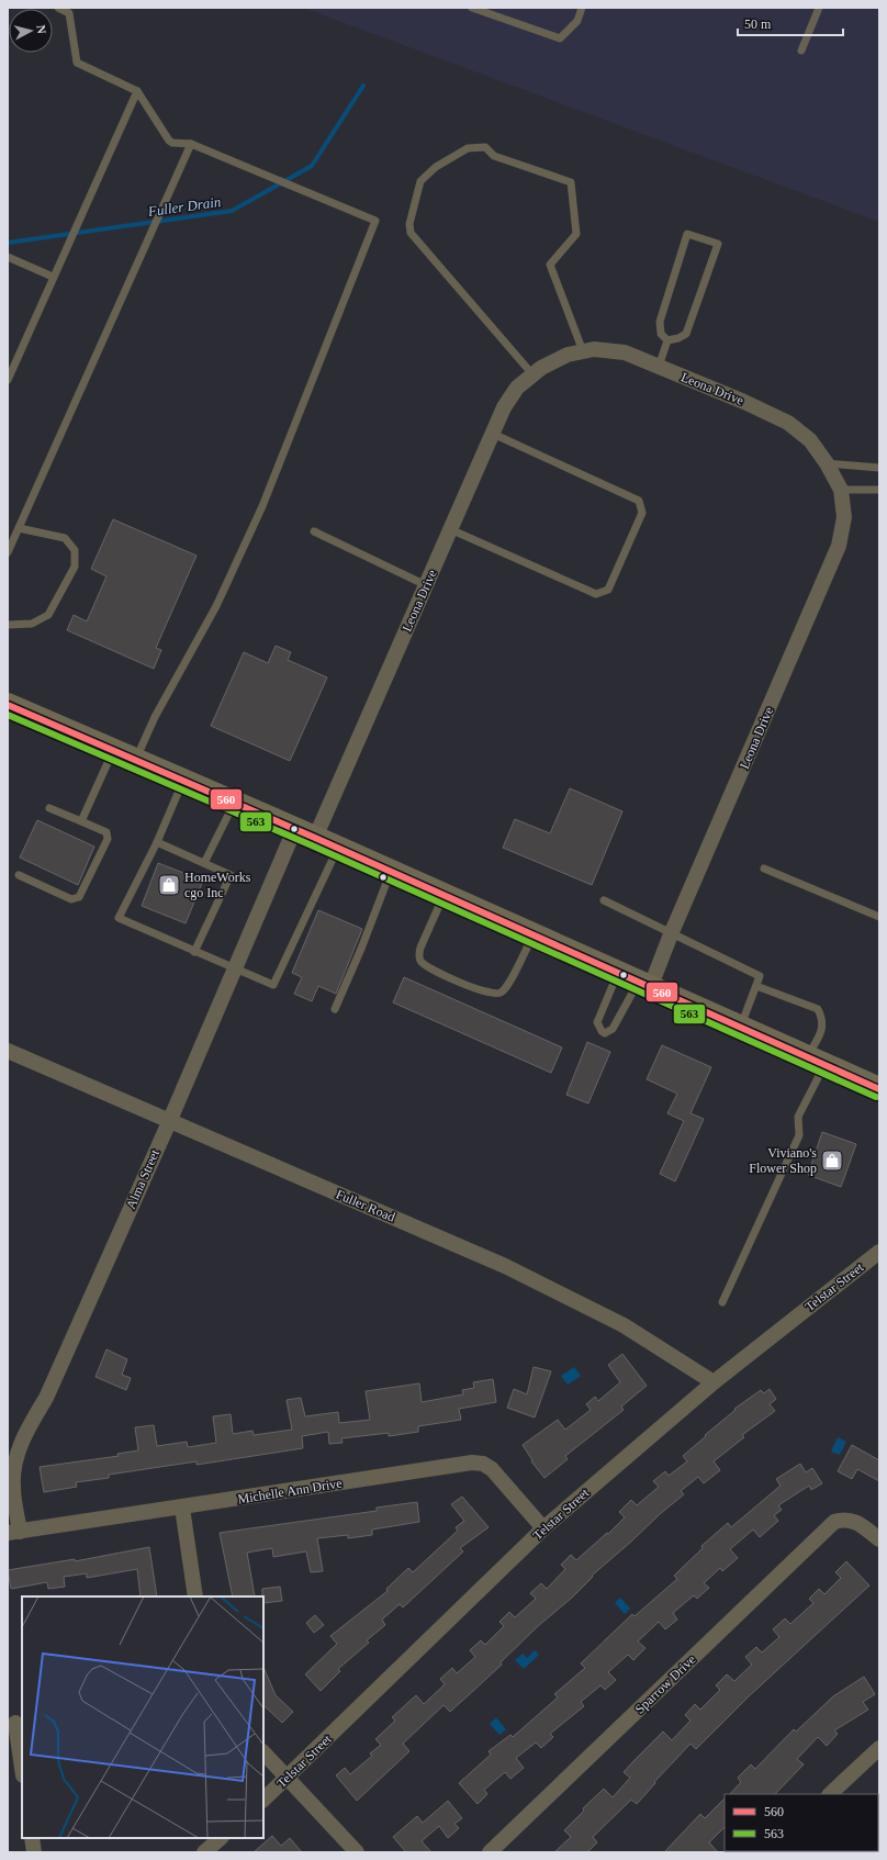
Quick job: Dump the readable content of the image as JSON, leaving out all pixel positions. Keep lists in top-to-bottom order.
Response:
{
  "streets": {
    "street": [
      "Leona Drive",
      "Alma Street",
      "Fuller Road",
      "Telstar Street",
      "Michelle Ann Drive",
      "Sparrow Drive"
    ]
  },
  "crossings": [
    ["Leona Drive", "Alma Street"],
    ["Alma Street", "Fuller Road"],
    ["Alma Street", "Michelle Ann Drive"],
    ["Fuller Road", "Telstar Street"],
    ["Telstar Street", "Michelle Ann Drive"]
  ],
  "water": ["Fuller Drain"],
  "places": {
    "shop": ["HomeWorks cgo Inc", "Viviano's Flower Shop"]
  },
  "lines": ["transit line 560", "transit line 563"],
  "legend": ["560", "563"],
  "scale_bar": "50 m",
  "north": "right"
}
